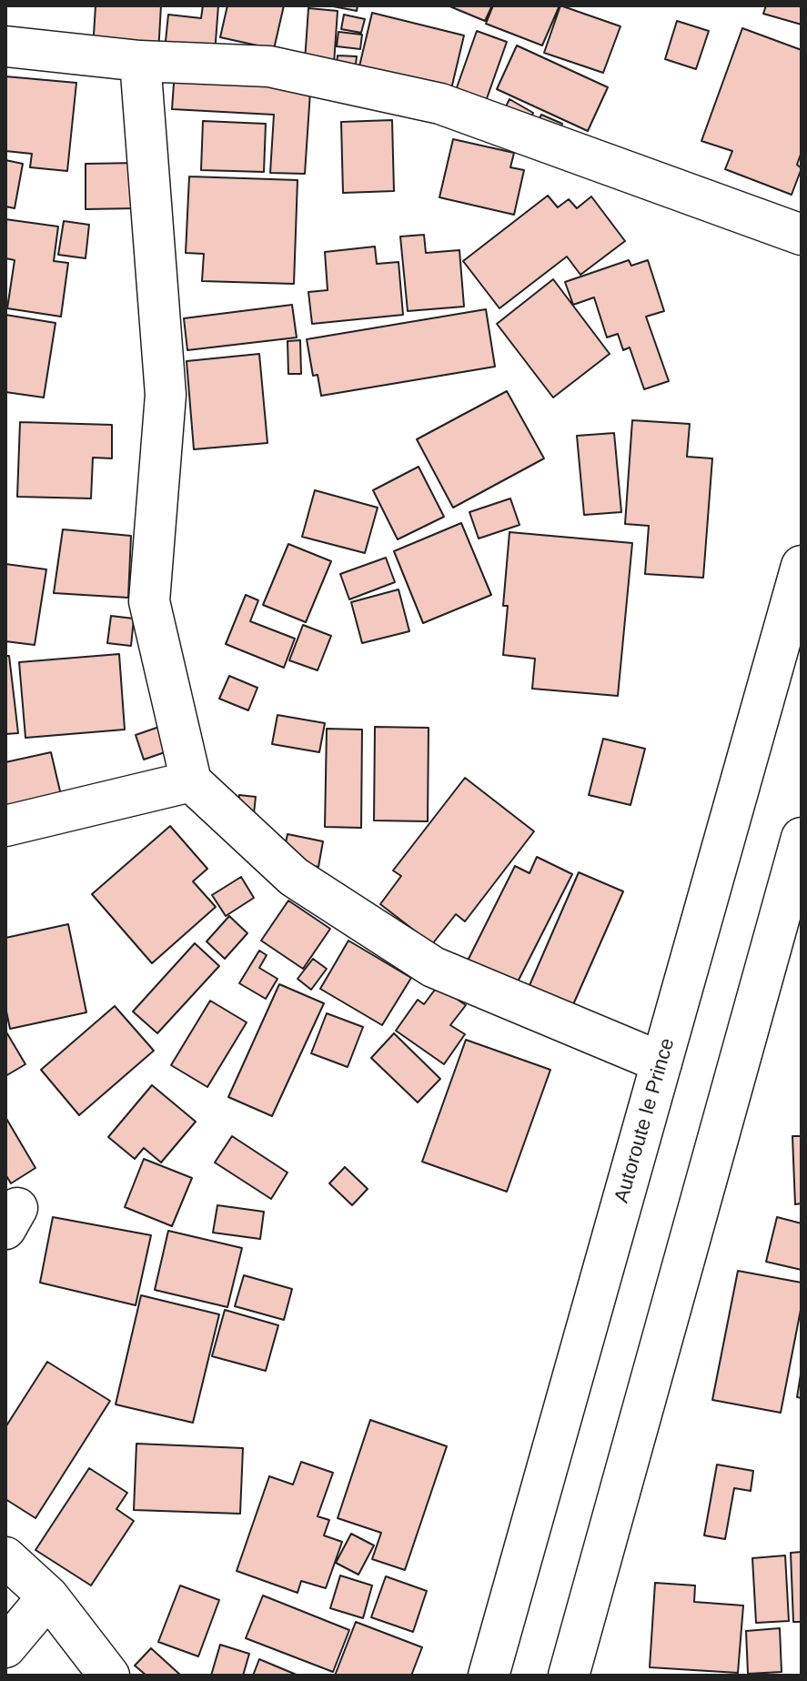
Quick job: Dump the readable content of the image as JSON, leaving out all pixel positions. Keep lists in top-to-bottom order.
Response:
{
  "streets": {
    "street": ["Autoroute le Prince"]
  }
}
